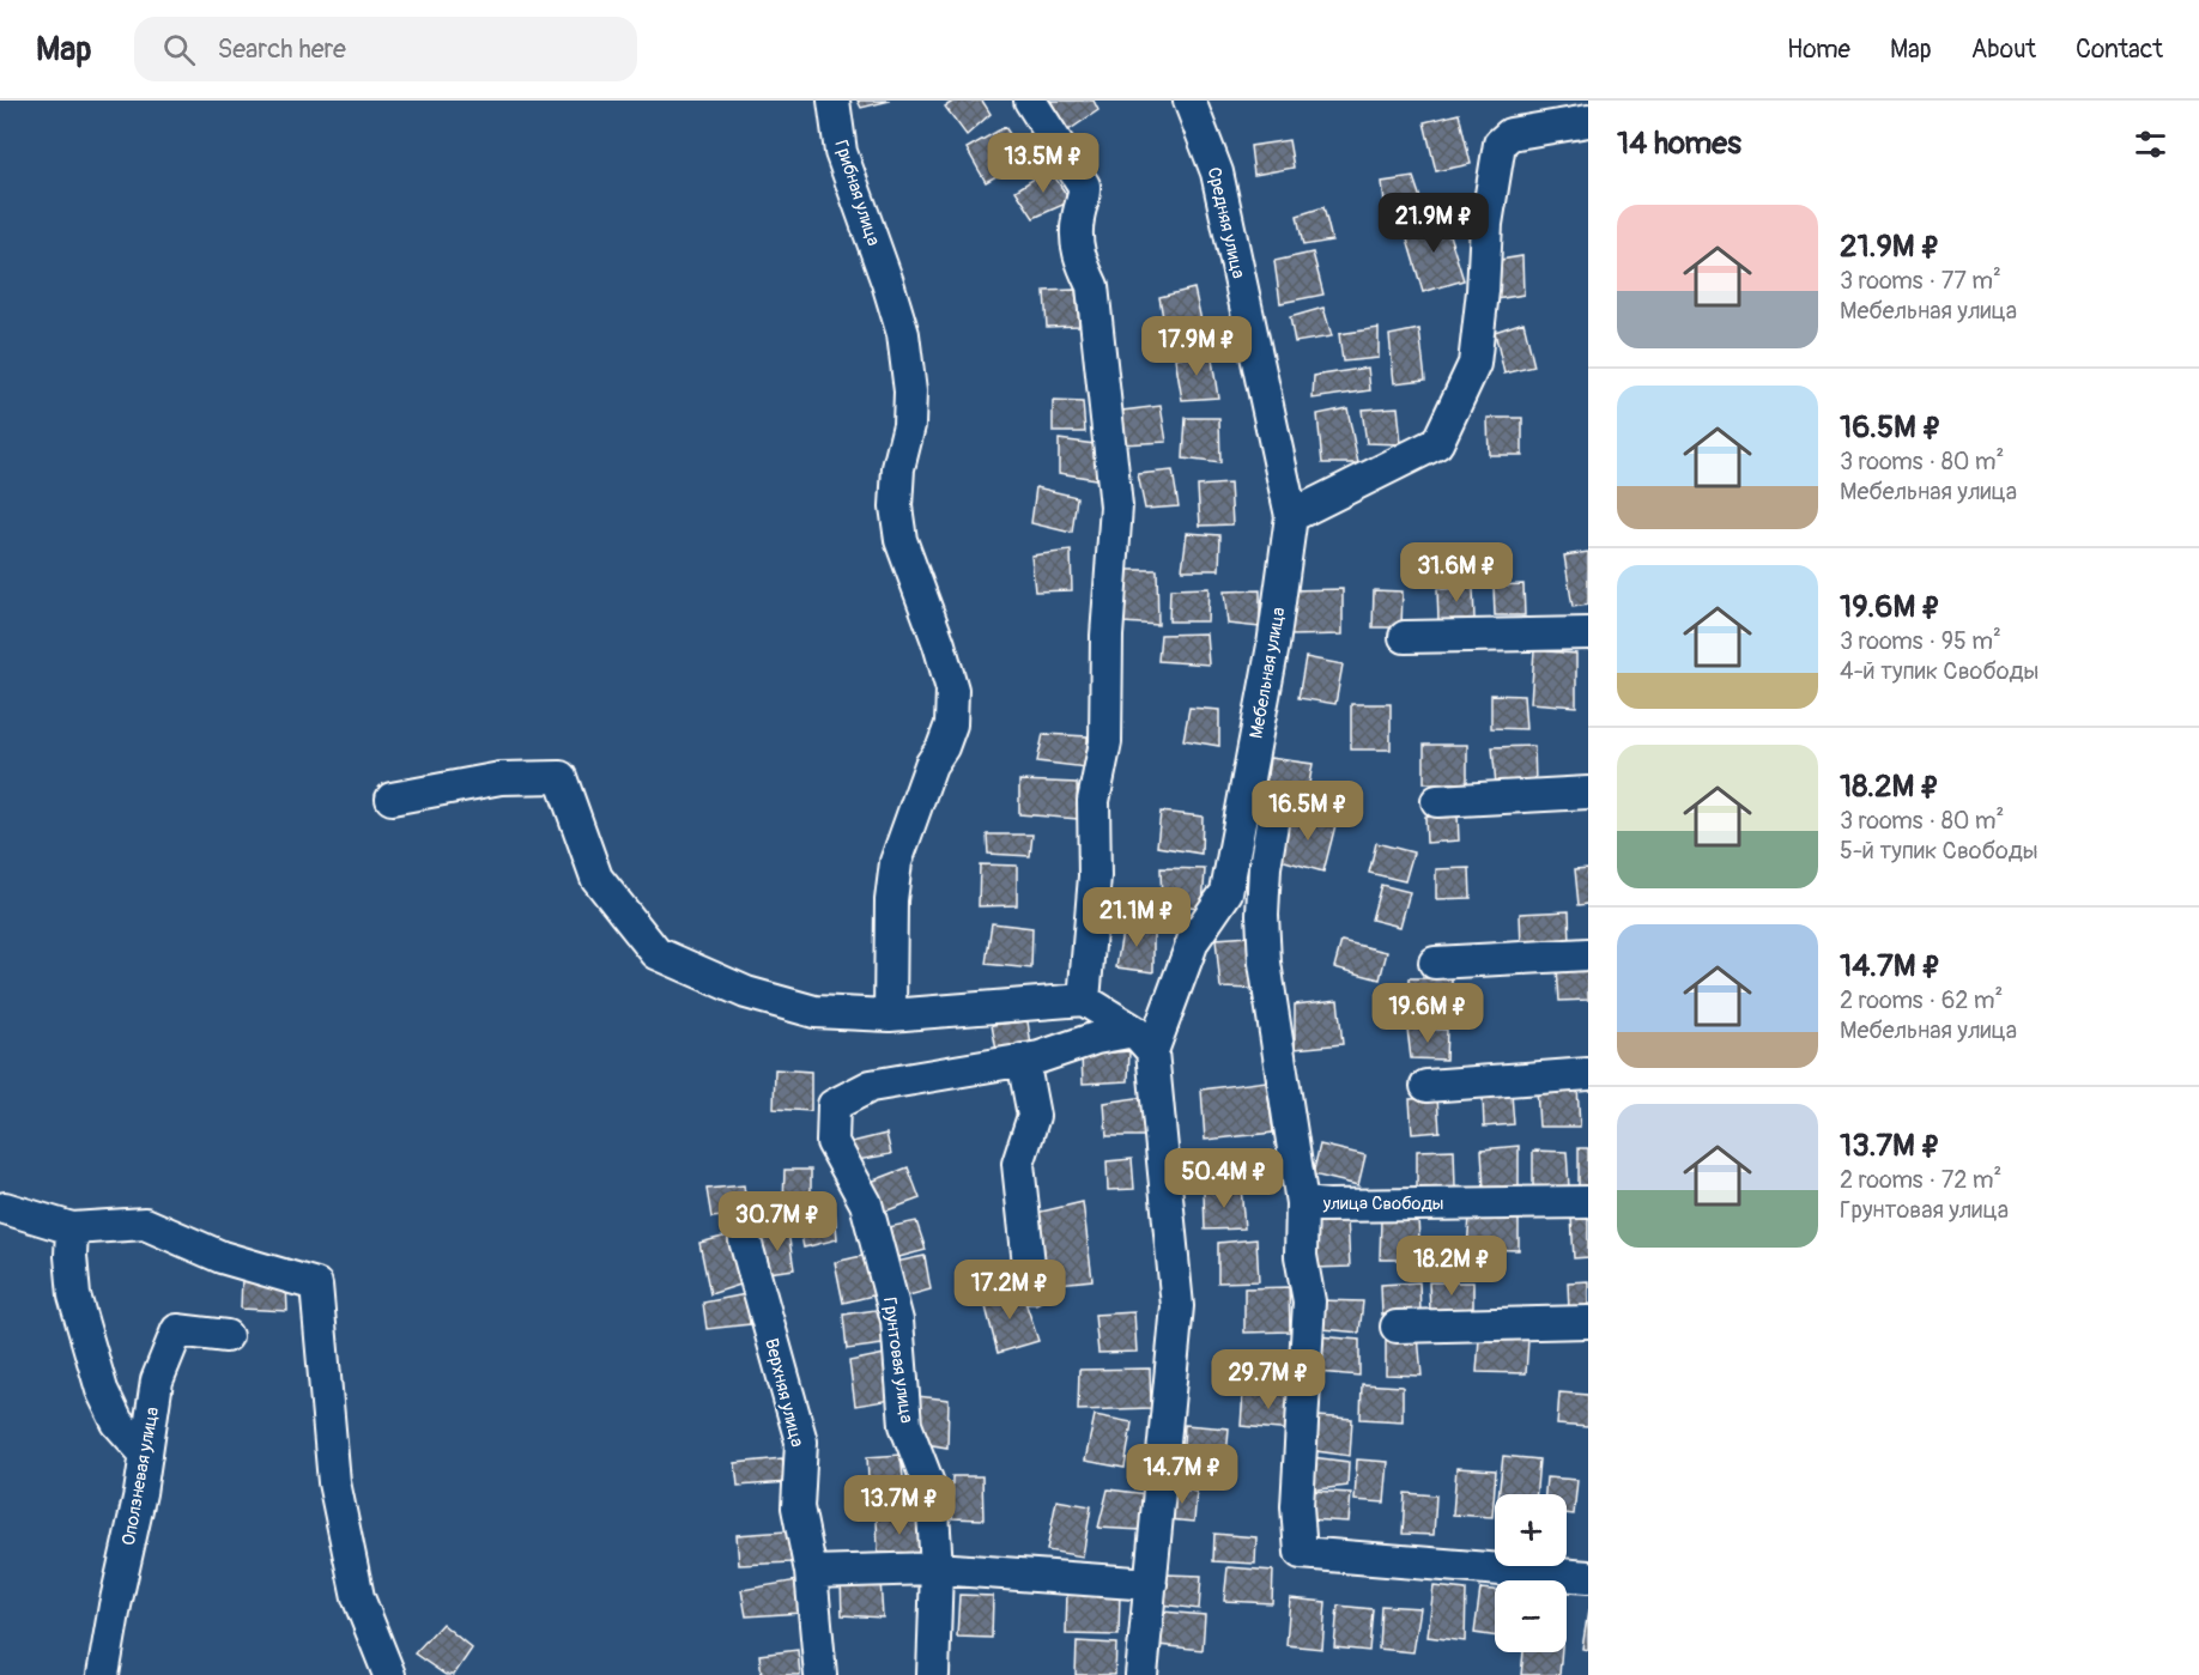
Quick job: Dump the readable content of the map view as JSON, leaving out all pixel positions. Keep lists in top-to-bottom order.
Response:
{
  "streets": {
    "street": [
      "Грибная улица",
      "Средняя улица",
      "Мебельная улица",
      "улица Свободы",
      "Грунтовая улица",
      "Верхняя улица",
      "Оползневая улица"
    ]
  },
  "crossings": [
    ["Средняя улица", "Мебельная улица"],
    ["Мебельная улица", "Грунтовая улица"]
  ],
  "page": {
    "header": "Map",
    "search": "Search here",
    "nav": [
      "Home",
      "Map",
      "About",
      "Contact"
    ],
    "heading": "14 homes",
    "price": [
      "13.5M ₽",
      "21.9M ₽",
      "17.9M ₽",
      "31.6M ₽",
      "16.5M ₽",
      "21.1M ₽",
      "19.6M ₽",
      "50.4M ₽",
      "30.7M ₽",
      "18.2M ₽",
      "17.2M ₽",
      "29.7M ₽",
      "14.7M ₽",
      "13.7M ₽"
    ],
    "list": [
      {
        "name": "21.9M ₽",
        "note": "3 rooms · 77 m² · Мебельная улица"
      },
      {
        "name": "16.5M ₽",
        "note": "3 rooms · 80 m² · Мебельная улица"
      },
      {
        "name": "19.6M ₽",
        "note": "3 rooms · 95 m² · 4-й тупик Свободы"
      },
      {
        "name": "18.2M ₽",
        "note": "3 rooms · 80 m² · 5-й тупик Свободы"
      },
      {
        "name": "14.7M ₽",
        "note": "2 rooms · 62 m² · Мебельная улица"
      },
      {
        "name": "13.7M ₽",
        "note": "2 rooms · 72 m² · Грунтовая улица"
      }
    ],
    "map_buttons": ["+", "−"]
  }
}
